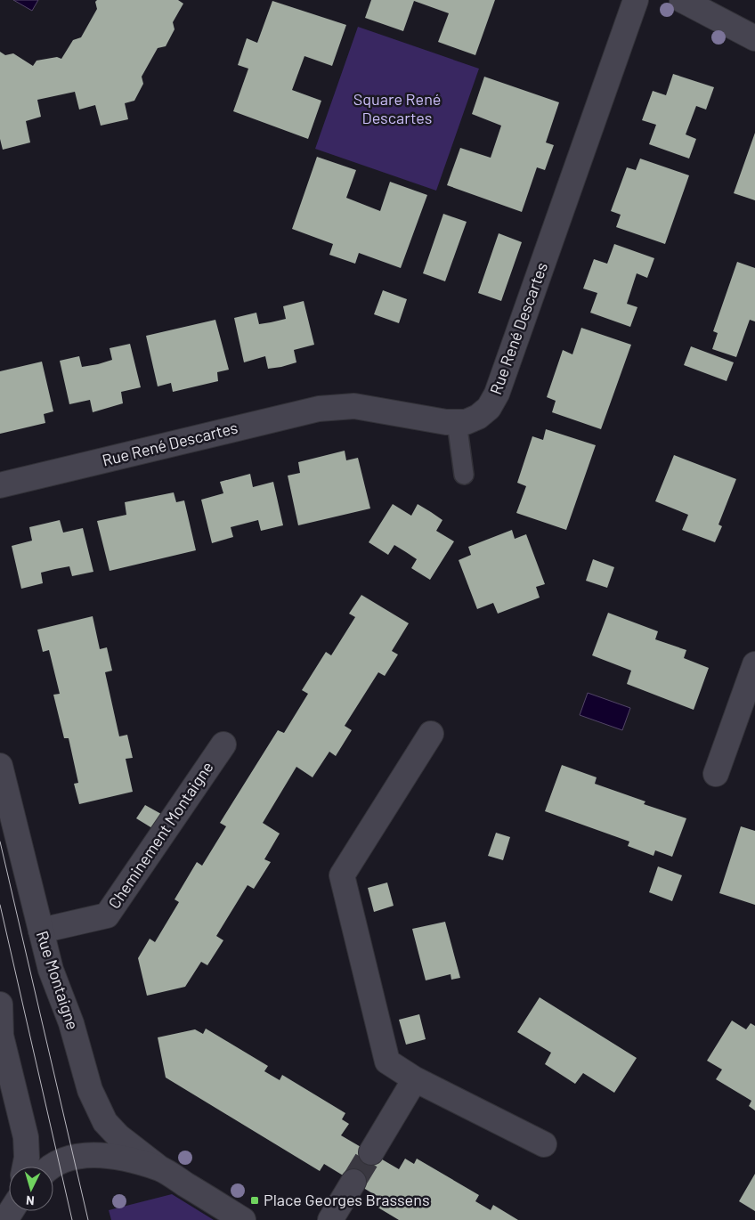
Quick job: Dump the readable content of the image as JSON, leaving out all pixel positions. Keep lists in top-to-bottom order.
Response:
{
  "streets": {
    "street": ["Rue René Descartes", "Cheminement Montaigne", "Rue Montaigne"]
  },
  "crossings": [
    ["Cheminement Montaigne", "Rue Montaigne"]
  ],
  "parks": ["Square René Descartes"],
  "places": {
    "transit": ["Place Georges Brassens"]
  },
  "north": "bottom"
}
